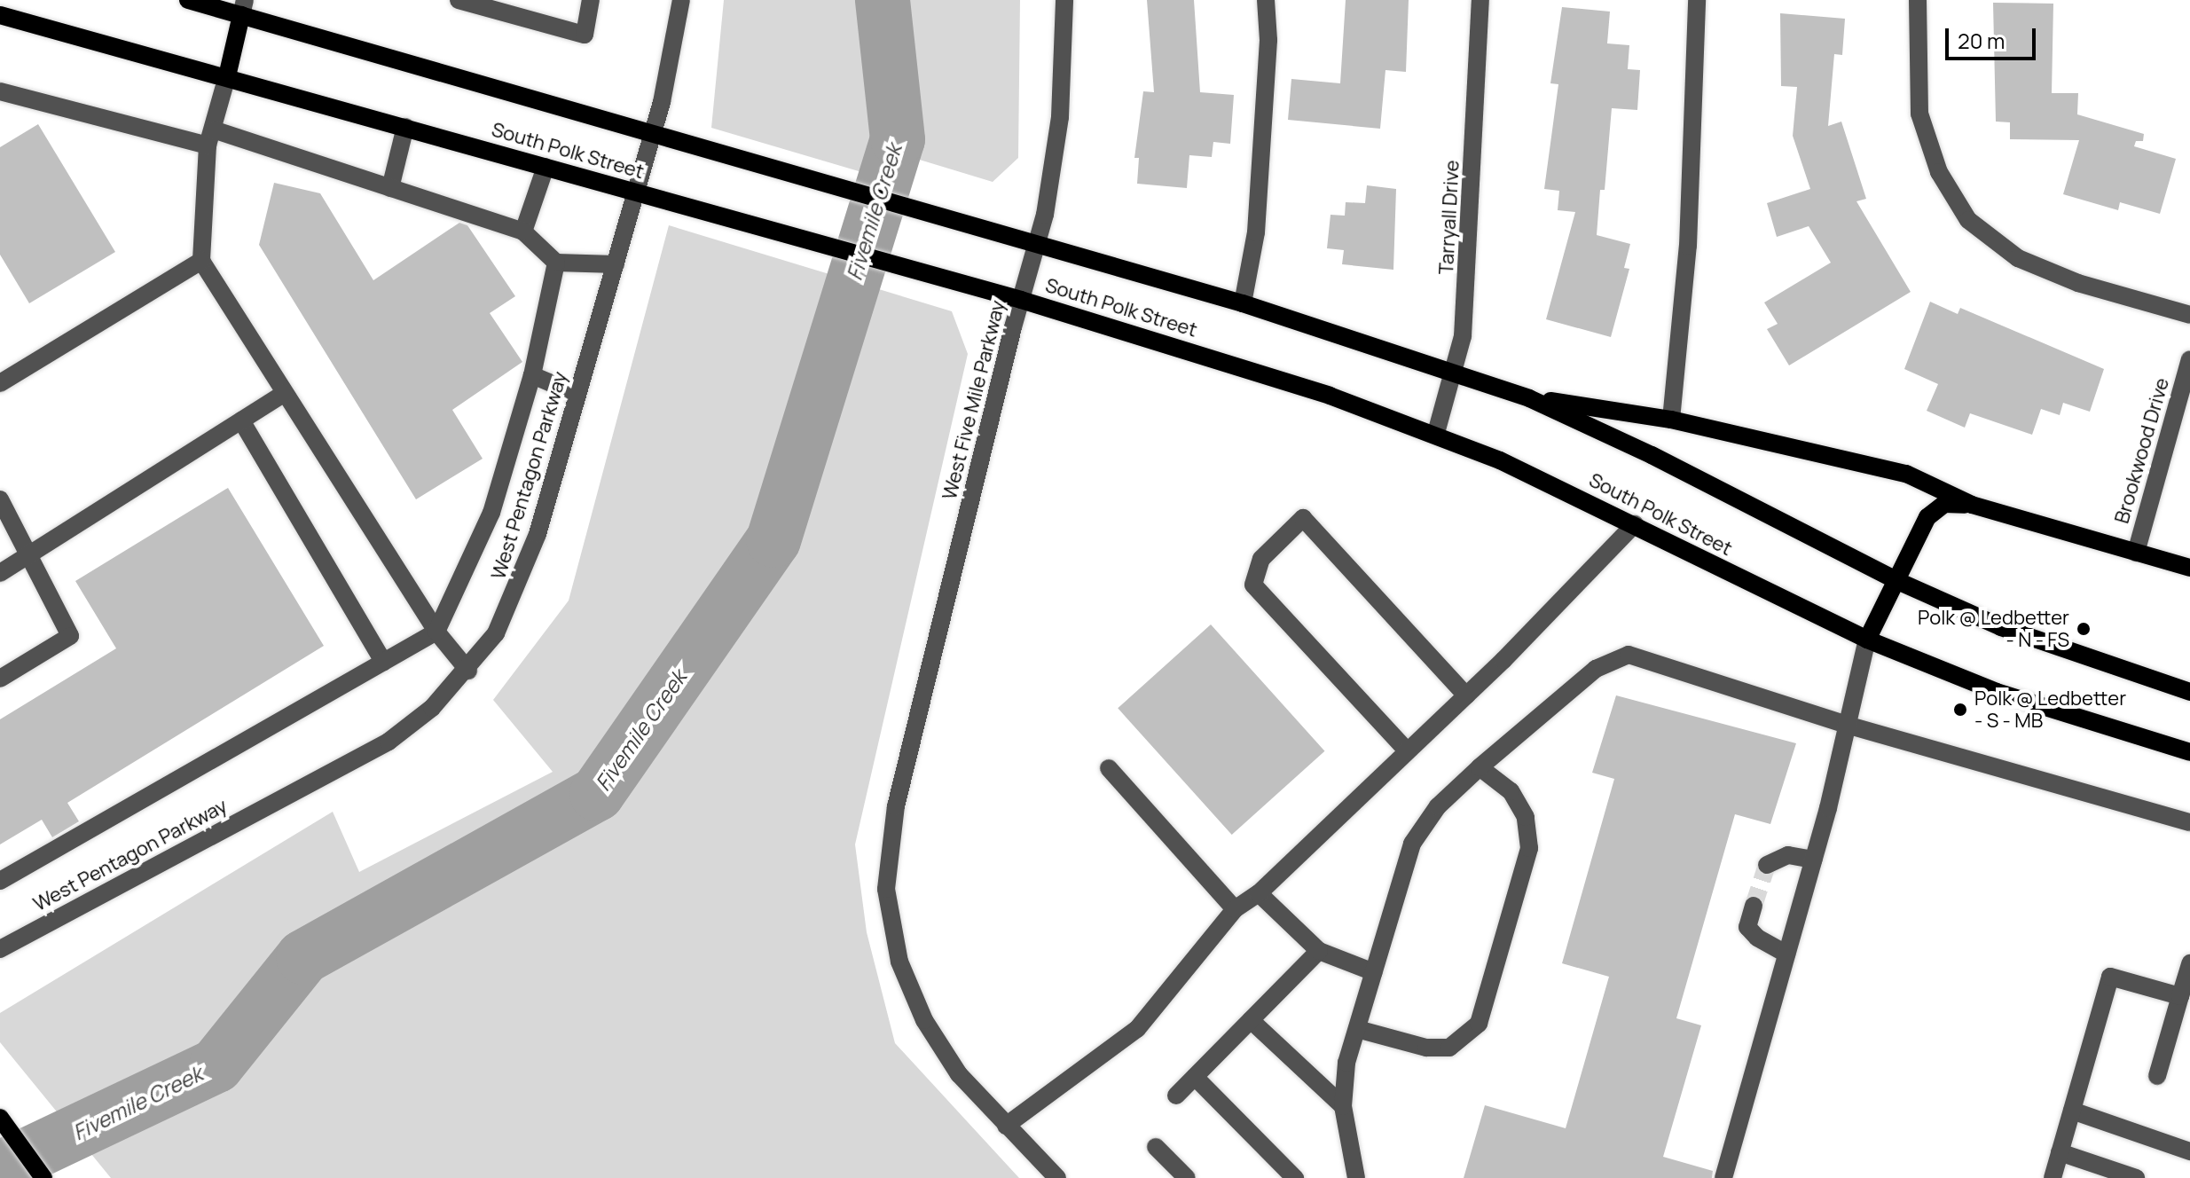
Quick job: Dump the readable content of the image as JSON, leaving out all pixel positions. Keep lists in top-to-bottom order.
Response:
{
  "streets": {
    "main road": ["South Polk Street"],
    "street": [
      "Tarryall Drive",
      "West Five Mile Parkway",
      "Brookwood Drive",
      "West Pentagon Parkway"
    ]
  },
  "crossings": [
    ["South Polk Street", "Tarryall Drive"],
    ["South Polk Street", "West Five Mile Parkway"],
    ["South Polk Street", "West Pentagon Parkway"]
  ],
  "water": ["Fivemile Creek"],
  "places": ["Polk @ Ledbetter - N - FS", "Polk @ Ledbetter - S - MB"],
  "scale_bar": "20 m"
}
